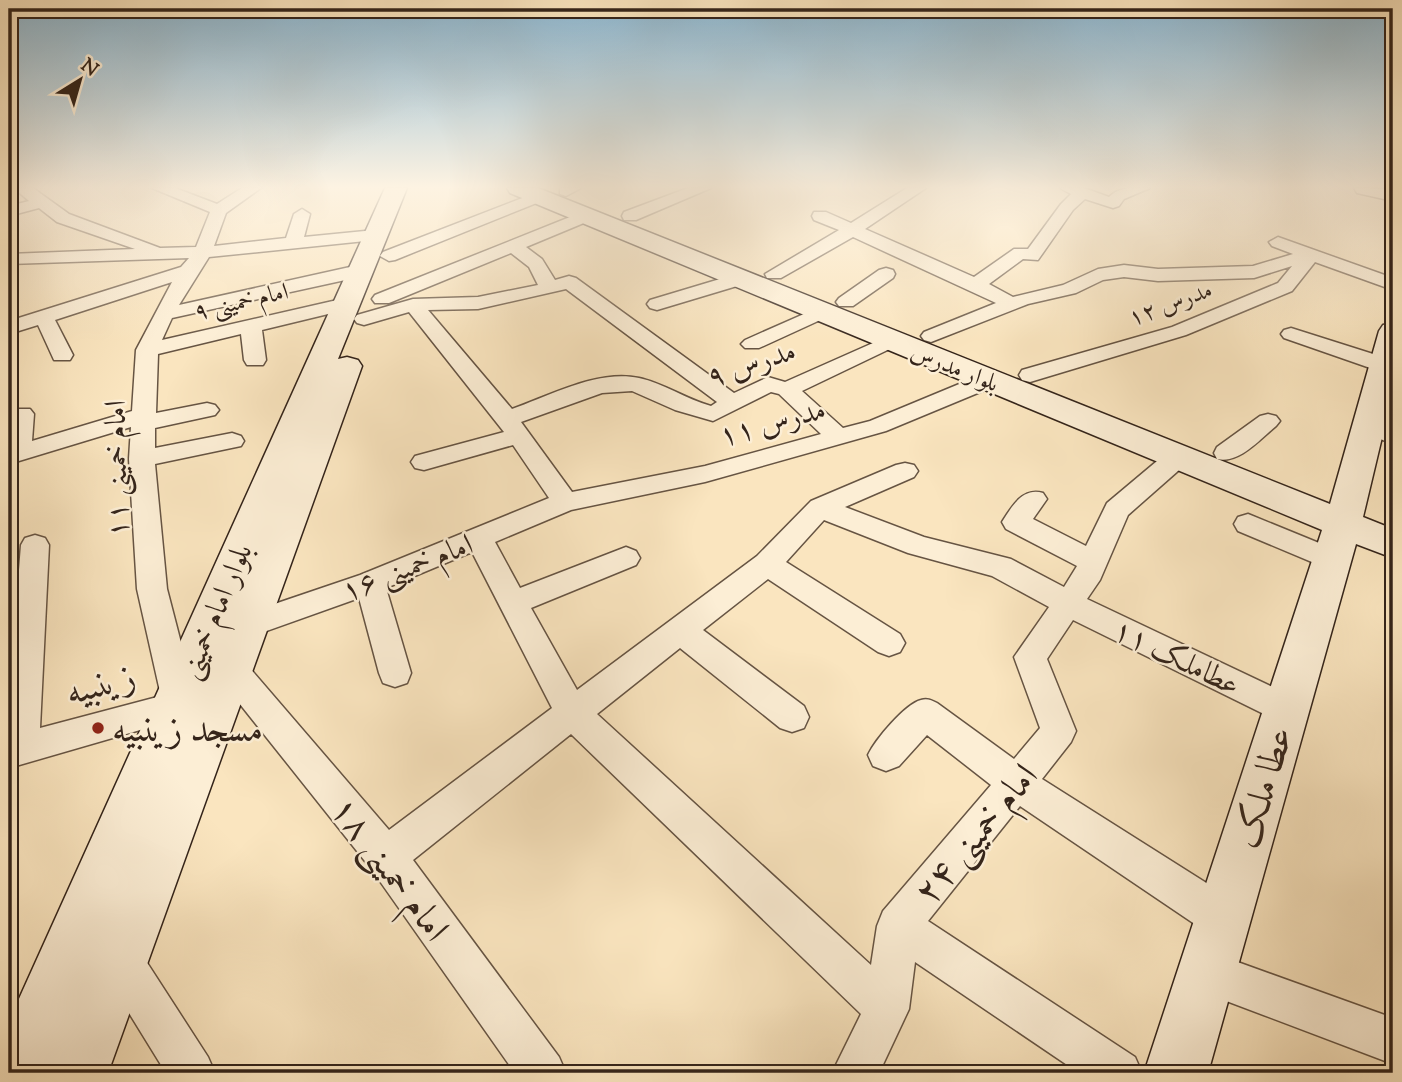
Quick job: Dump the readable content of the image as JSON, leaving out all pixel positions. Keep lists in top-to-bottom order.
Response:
{
  "streets": {
    "main road": ["بلوار مدرس", "بلوار امام خمینی", "عطا ملک"],
    "street": [
      "امام خمینی ۹",
      "مدرس ۱۲",
      "مدرس ۹",
      "مدرس ۱۱",
      "امام خمینی ۱۱",
      "امام خمینی ۱۶",
      "عطاملک ۱۱",
      "زینبیه",
      "امام خمینی ۲۴",
      "امام خمینی ۱۸"
    ]
  },
  "crossings": [
    ["امام خمینی ۹", "امام خمینی ۱۱"],
    ["امام خمینی ۹", "بلوار امام خمینی"],
    ["مدرس ۱۲", "بلوار مدرس"],
    ["مدرس ۹", "بلوار مدرس"],
    ["بلوار مدرس", "مدرس ۱۱"],
    ["بلوار مدرس", "عطا ملک"],
    ["مدرس ۱۱", "امام خمینی ۱۶"],
    ["امام خمینی ۱۱", "بلوار امام خمینی"],
    ["امام خمینی ۱۱", "زینبیه"],
    ["امام خمینی ۱۶", "بلوار امام خمینی"],
    ["بلوار امام خمینی", "زینبیه"],
    ["بلوار امام خمینی", "امام خمینی ۱۸"],
    ["عطاملک ۱۱", "عطا ملک"],
    ["عطاملک ۱۱", "امام خمینی ۲۴"]
  ],
  "places": ["مسجد زینبیه"],
  "north": "top right"
}
